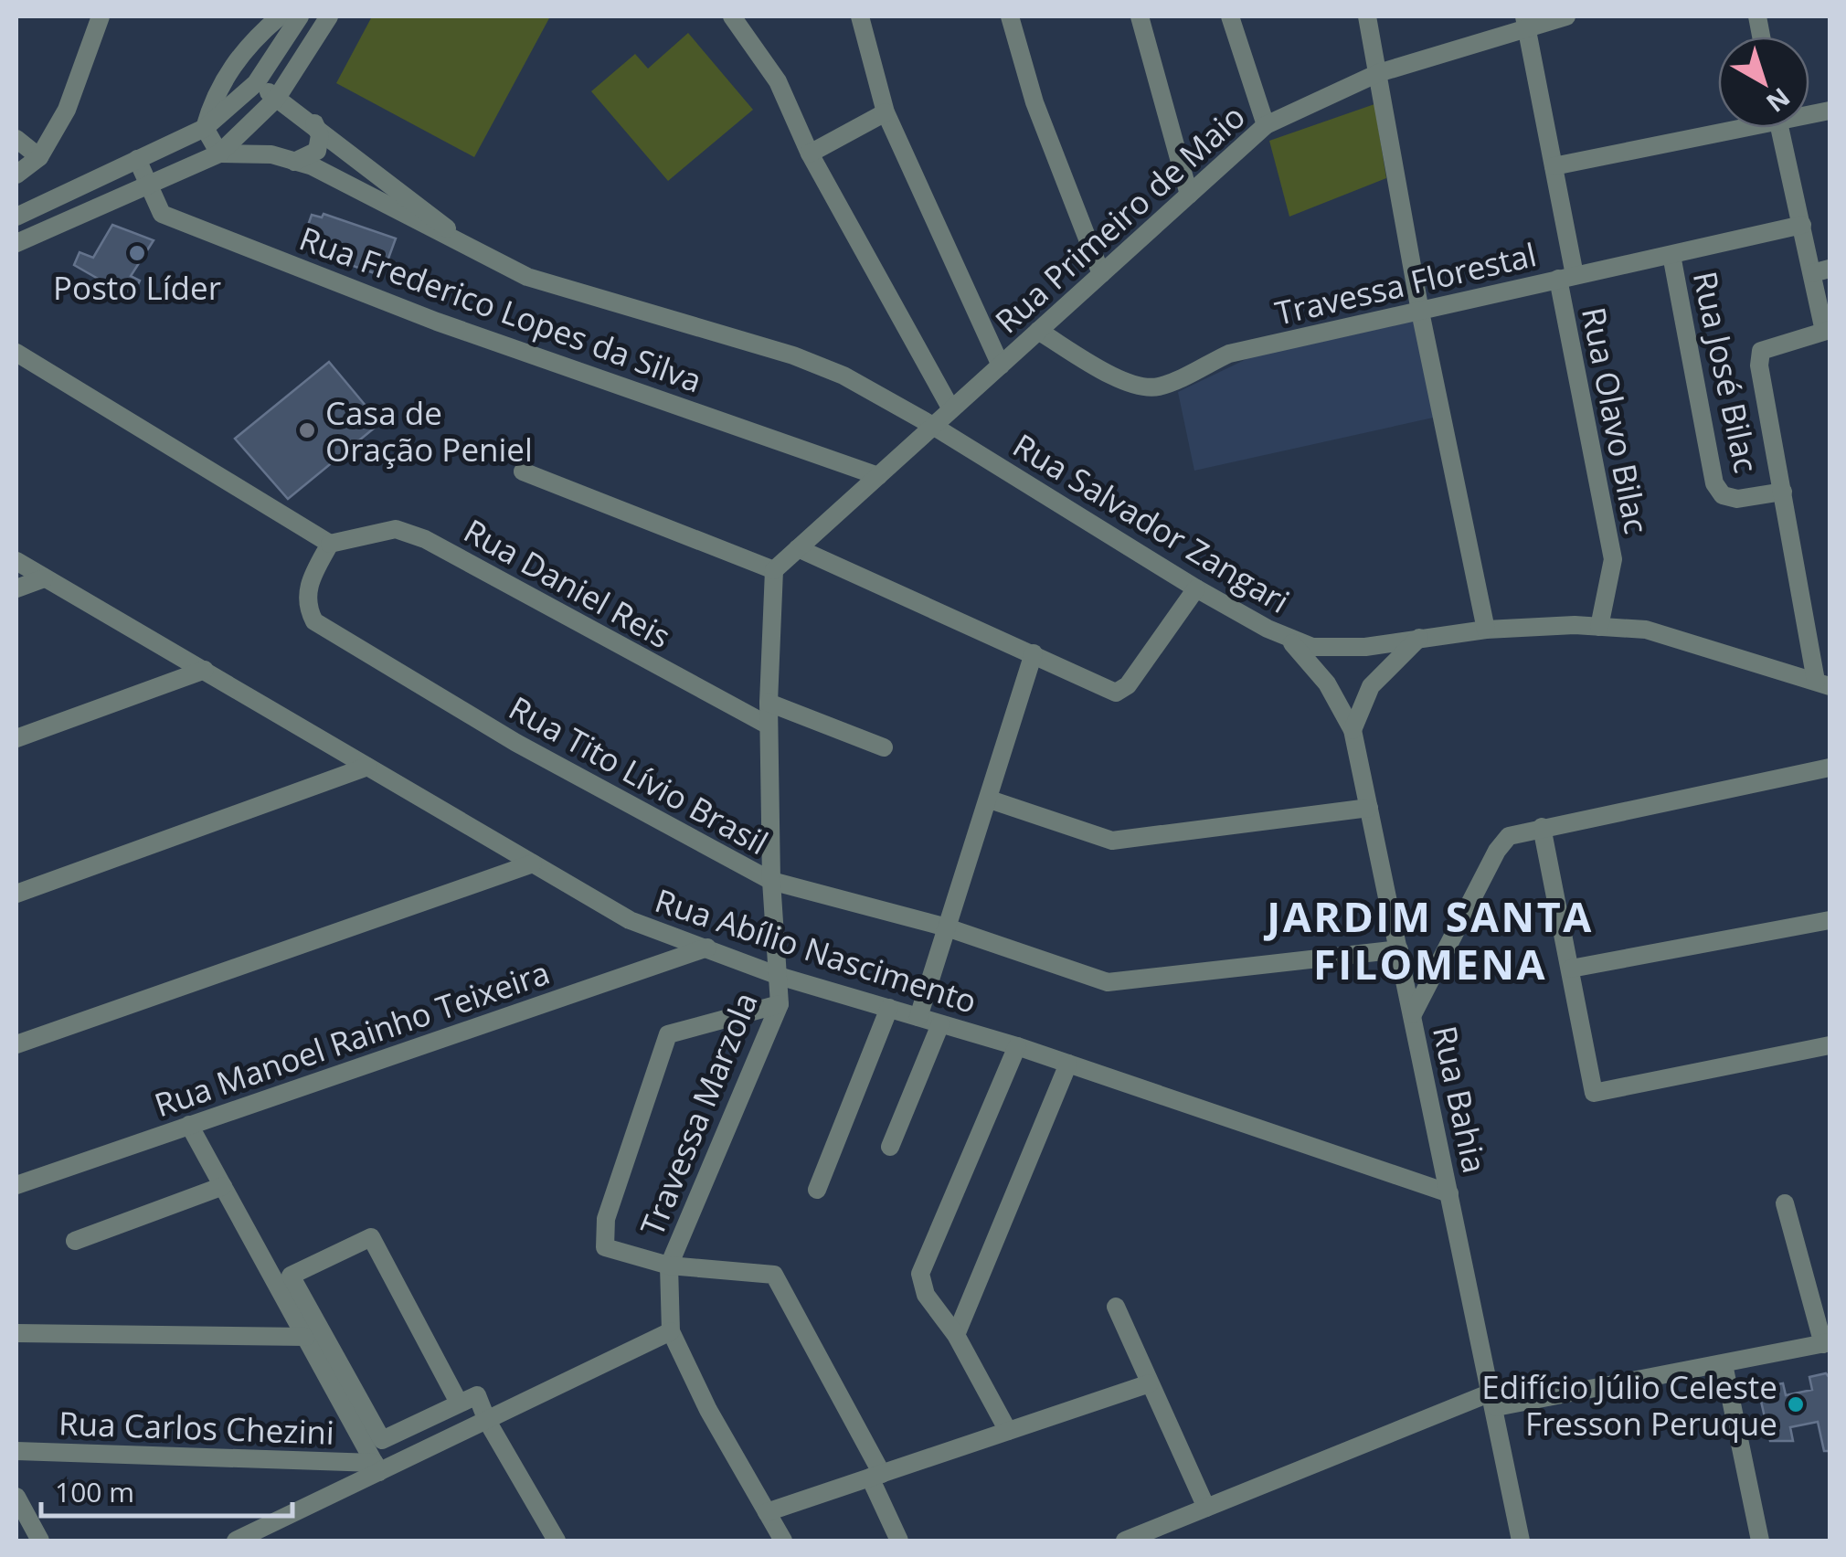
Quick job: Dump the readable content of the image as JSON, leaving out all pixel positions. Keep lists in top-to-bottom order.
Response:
{
  "streets": {
    "street": [
      "Rua Primeiro de Maio",
      "Travessa Florestal",
      "Rua Frederico Lopes da Silva",
      "Rua José Bilac",
      "Rua Olavo Bilac",
      "Rua Salvador Zangari",
      "Rua Daniel Reis",
      "Rua Tito Lívio Brasil",
      "Rua Abílio Nascimento",
      "Rua Manoel Rainho Teixeira",
      "Rua Bahia",
      "Travessa Marzola",
      "Rua Carlos Chezini"
    ]
  },
  "crossings": [
    ["Rua Primeiro de Maio", "Travessa Florestal"],
    ["Rua Primeiro de Maio", "Rua Frederico Lopes da Silva"],
    ["Rua Primeiro de Maio", "Rua Olavo Bilac"],
    ["Rua Primeiro de Maio", "Rua Salvador Zangari"],
    ["Rua Primeiro de Maio", "Travessa Marzola"],
    ["Travessa Florestal", "Rua José Bilac"],
    ["Travessa Florestal", "Rua Olavo Bilac"],
    ["Rua Olavo Bilac", "Rua Salvador Zangari"],
    ["Rua Salvador Zangari", "Rua Bahia"],
    ["Rua Daniel Reis", "Rua Tito Lívio Brasil"],
    ["Rua Daniel Reis", "Travessa Marzola"],
    ["Rua Tito Lívio Brasil", "Rua Bahia"],
    ["Rua Tito Lívio Brasil", "Travessa Marzola"],
    ["Rua Abílio Nascimento", "Rua Manoel Rainho Teixeira"],
    ["Rua Abílio Nascimento", "Rua Bahia"],
    ["Rua Abílio Nascimento", "Travessa Marzola"]
  ],
  "districts": ["JARDIM SANTA FILOMENA"],
  "places": ["Posto Líder", "Casa de Oração Peniel", "Edifício Júlio Celeste Fresson Peruque"],
  "scale_bar": "100 m",
  "north": "bottom right"
}
